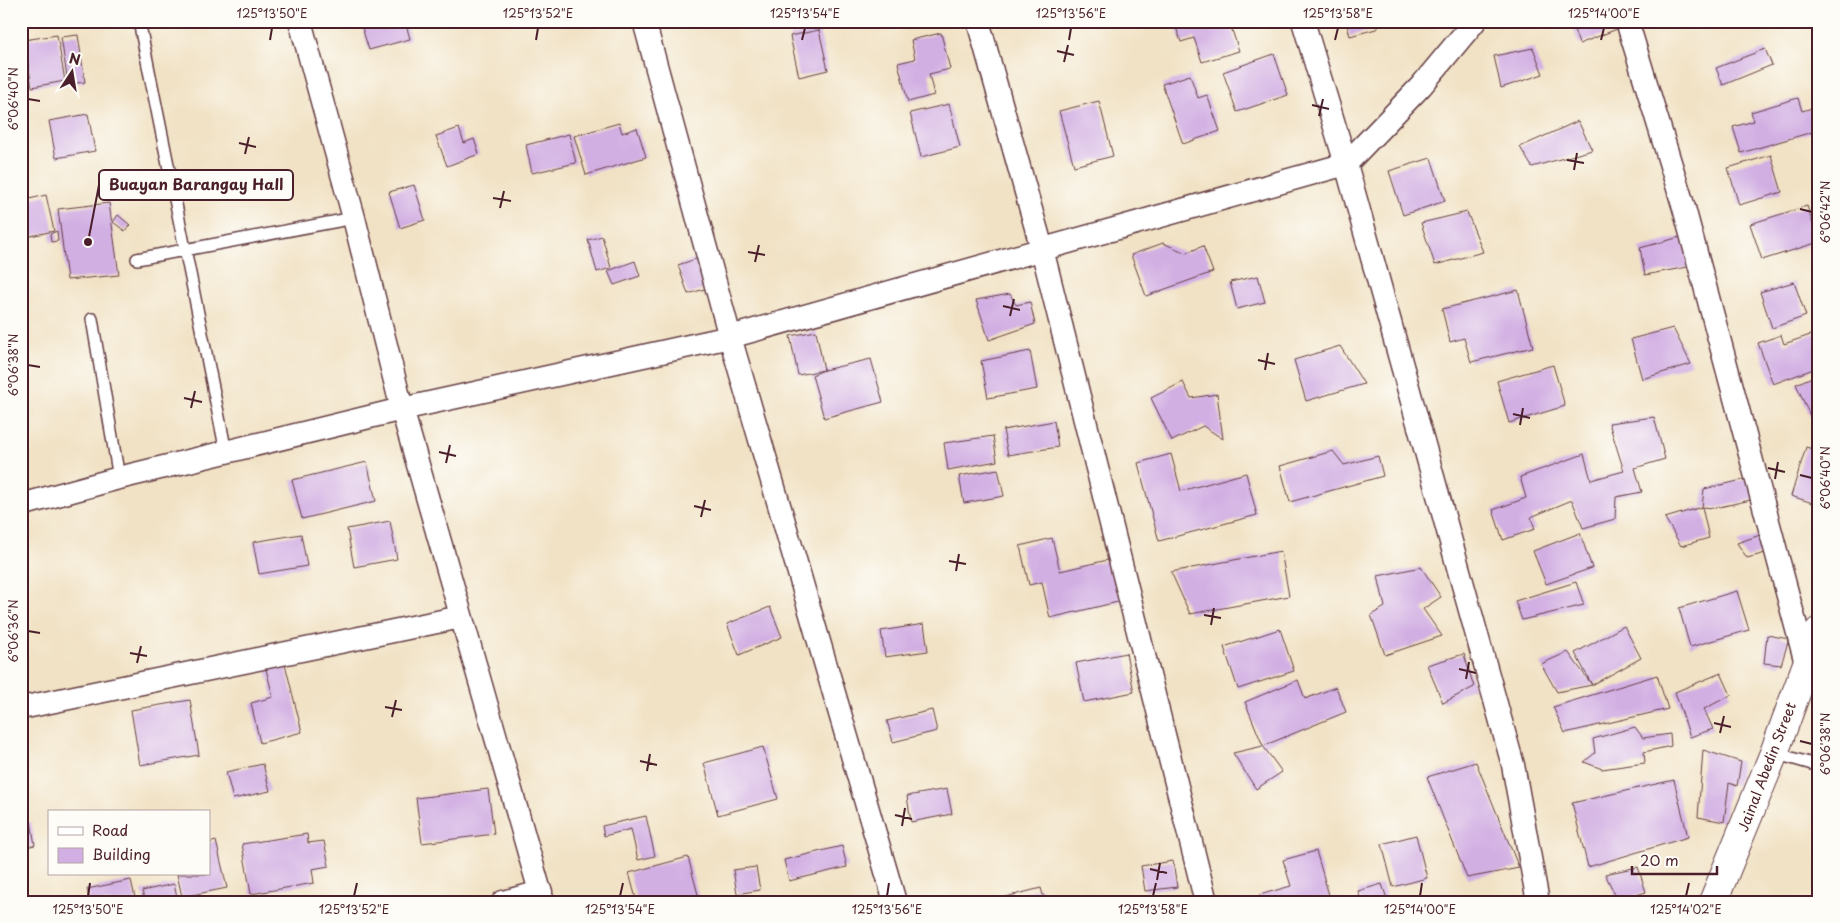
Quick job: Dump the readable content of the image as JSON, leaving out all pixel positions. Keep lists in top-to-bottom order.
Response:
{
  "streets": {
    "street": ["Jainal Abedin Street"]
  },
  "places": ["Buayan Barangay Hall"],
  "legend": ["Road", "Building"],
  "scale_bar": "20 m",
  "north": "top",
  "coordinates": [
    "125°13'50\"E",
    "125°13'52\"E",
    "125°13'54\"E",
    "125°13'56\"E",
    "125°13'58\"E",
    "125°14'00\"E",
    "6°06'40\"N",
    "6°06'42\"N",
    "6°06'38\"N",
    "6°06'36\"N",
    "125°14'02\"E"
  ]
}
